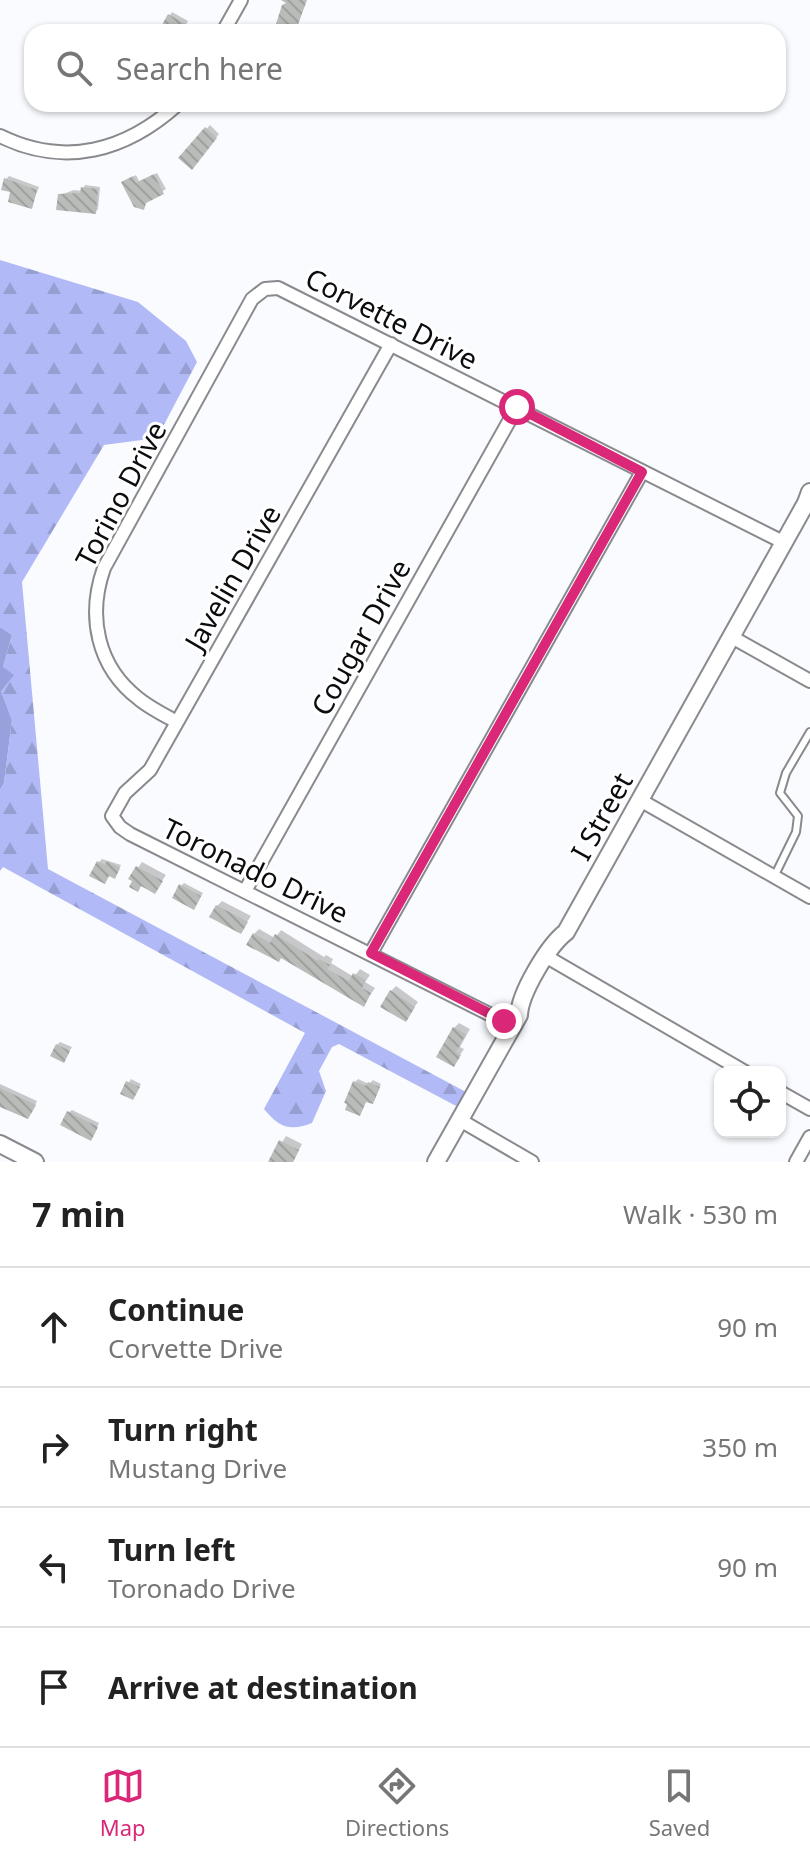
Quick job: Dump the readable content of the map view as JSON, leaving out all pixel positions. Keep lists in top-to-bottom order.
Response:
{
  "streets": {
    "street": [
      "Corvette Drive",
      "Torino Drive",
      "Javelin Drive",
      "Cougar Drive",
      "I Street",
      "Toronado Drive"
    ]
  },
  "crossings": [
    ["Corvette Drive", "Torino Drive"],
    ["Corvette Drive", "Javelin Drive"],
    ["Corvette Drive", "Cougar Drive"],
    ["Corvette Drive", "I Street"],
    ["Torino Drive", "Javelin Drive"],
    ["Javelin Drive", "Toronado Drive"],
    ["Cougar Drive", "Toronado Drive"],
    ["I Street", "Toronado Drive"]
  ],
  "page": {
    "search": "Search here",
    "heading": ["7 min", "Walk · 530 m"],
    "list": [
      ["Continue", "Corvette Drive", "90 m"],
      ["Turn right", "Mustang Drive", "350 m"],
      ["Turn left", "Toronado Drive", "90 m"],
      "Arrive at destination"
    ],
    "nav": ["Map", "Directions", "Saved"]
  }
}
